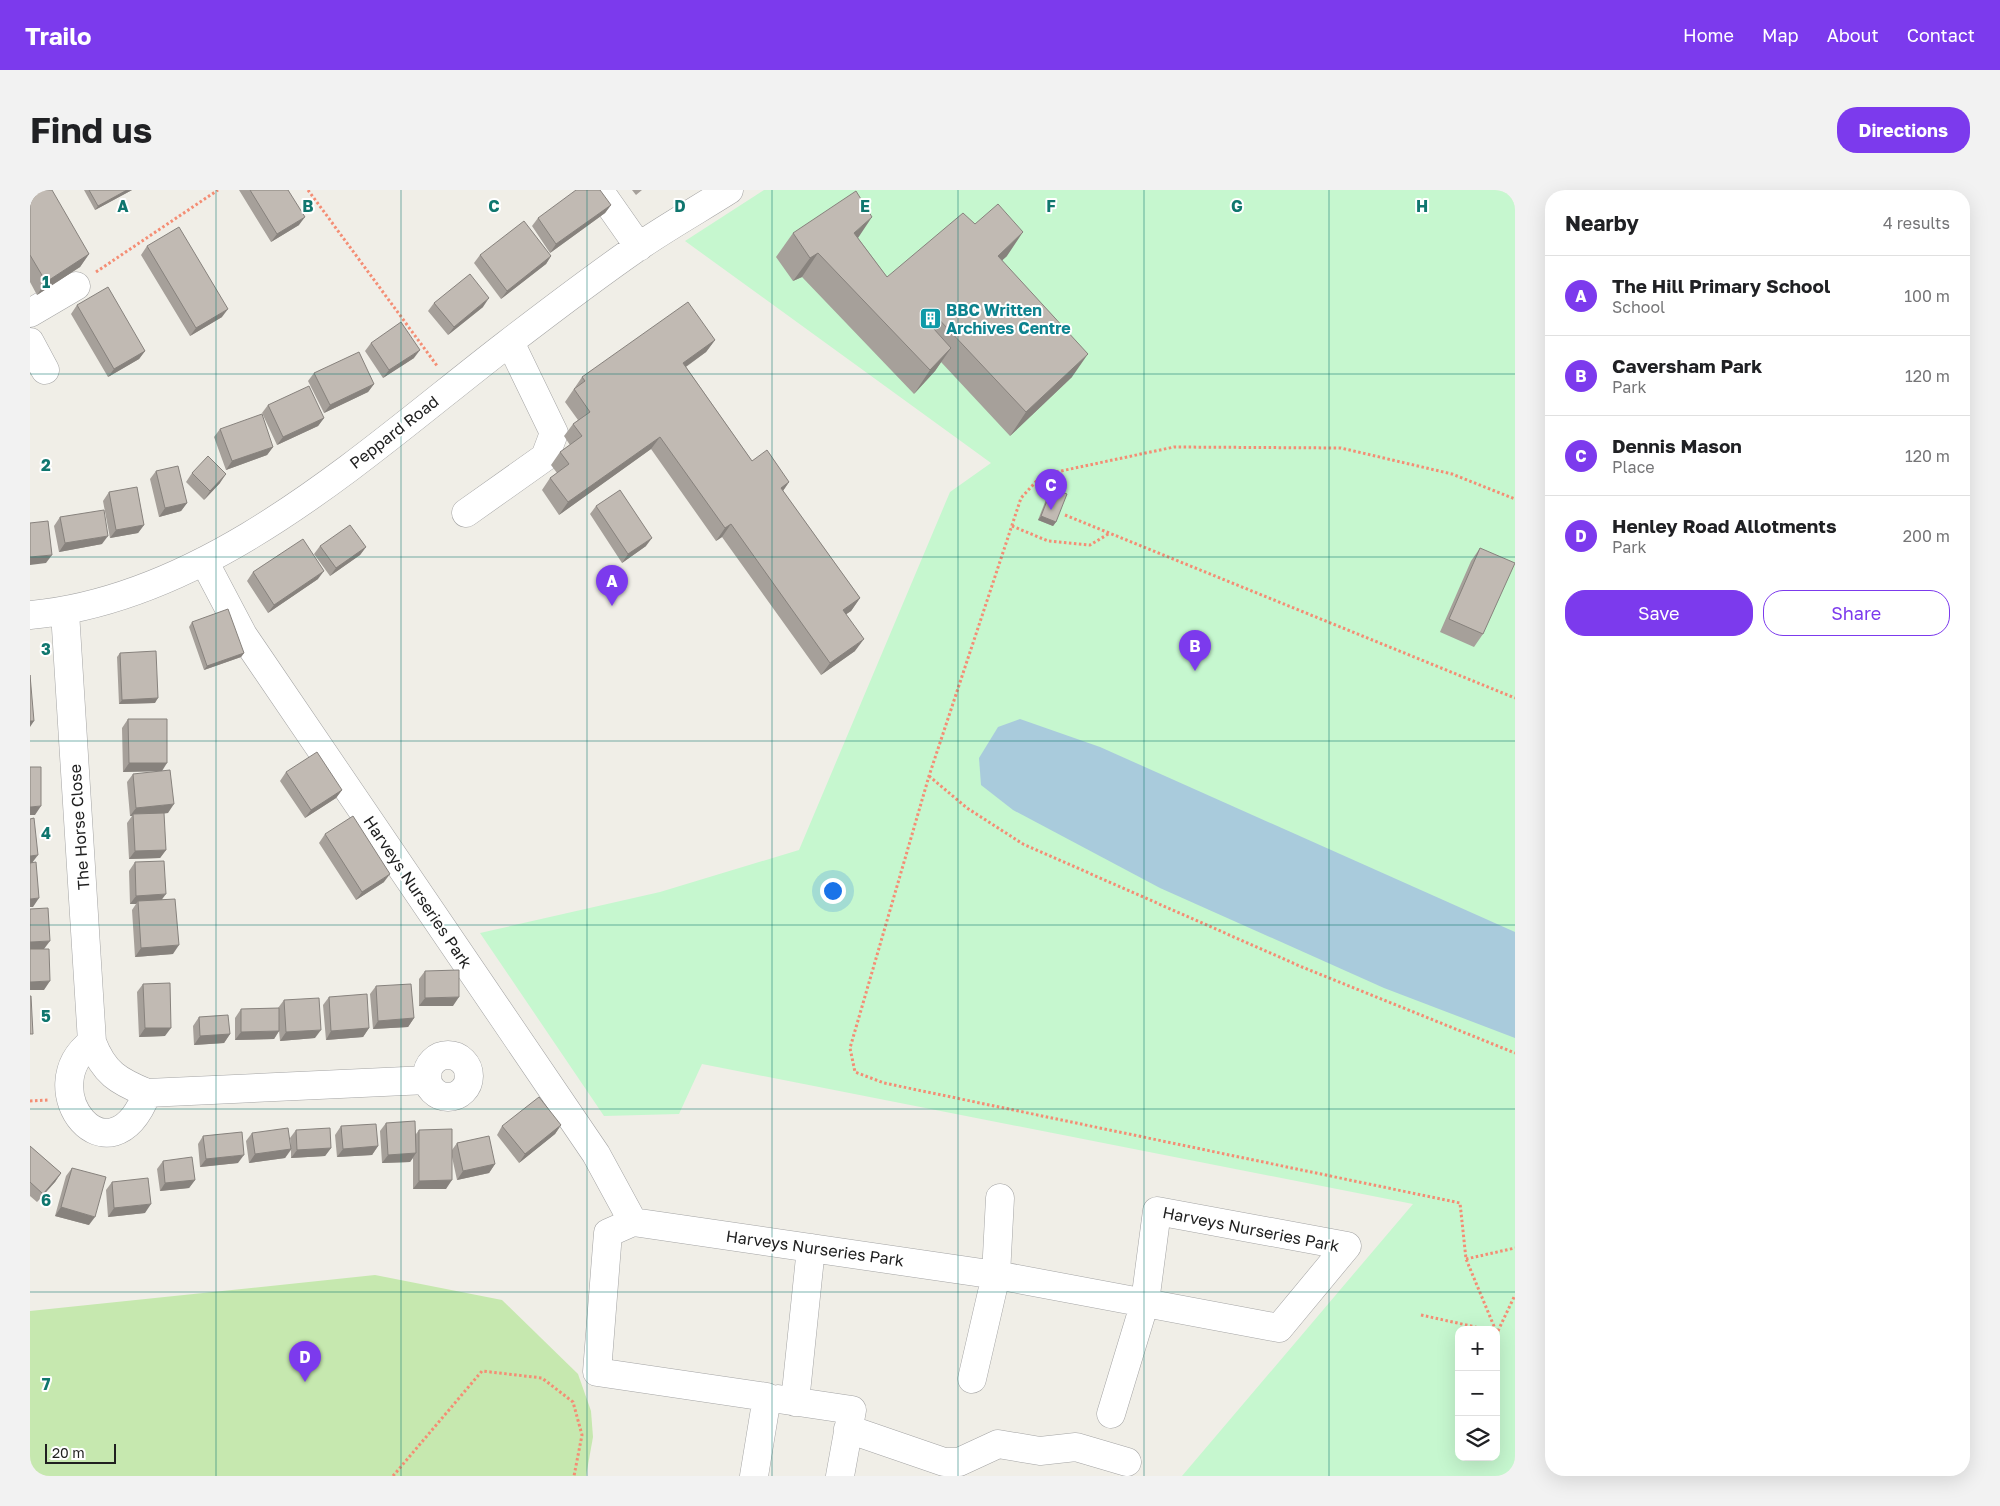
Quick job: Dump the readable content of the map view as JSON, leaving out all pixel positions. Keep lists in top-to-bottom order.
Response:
{
  "streets": {
    "street": ["Peppard Road", "The Horse Close", "Harveys Nurseries Park"]
  },
  "crossings": [
    ["Peppard Road", "The Horse Close"],
    ["Peppard Road", "Harveys Nurseries Park"]
  ],
  "places": {
    "building": ["BBC Written Archives Centre"]
  },
  "scale_bar": "20 m",
  "page": {
    "header": "Trailo",
    "nav": [
      "Home",
      "Map",
      "About",
      "Contact"
    ],
    "buttons": [
      "Directions",
      ["Save", "Share"]
    ],
    "title": "Find us",
    "heading": ["Nearby", "4 results"],
    "list": [
      {
        "mark": "A",
        "name": "The Hill Primary School",
        "note": "School",
        "value": "100 m"
      },
      {
        "mark": "B",
        "name": "Caversham Park",
        "note": "Park",
        "value": "120 m"
      },
      {
        "mark": "C",
        "name": "Dennis Mason",
        "note": "Place",
        "value": "120 m"
      },
      {
        "mark": "D",
        "name": "Henley Road Allotments",
        "note": "Park",
        "value": "200 m"
      }
    ],
    "pins": [
      "C",
      "A",
      "B",
      "D"
    ],
    "map_buttons": ["+", "−"],
    "scale": "20 m"
  },
  "grid": {
    "columns": [
      "A",
      "B",
      "C",
      "D",
      "E",
      "F",
      "G",
      "H"
    ],
    "rows": [
      "1",
      "2",
      "3",
      "4",
      "5",
      "6",
      "7"
    ]
  }
}
